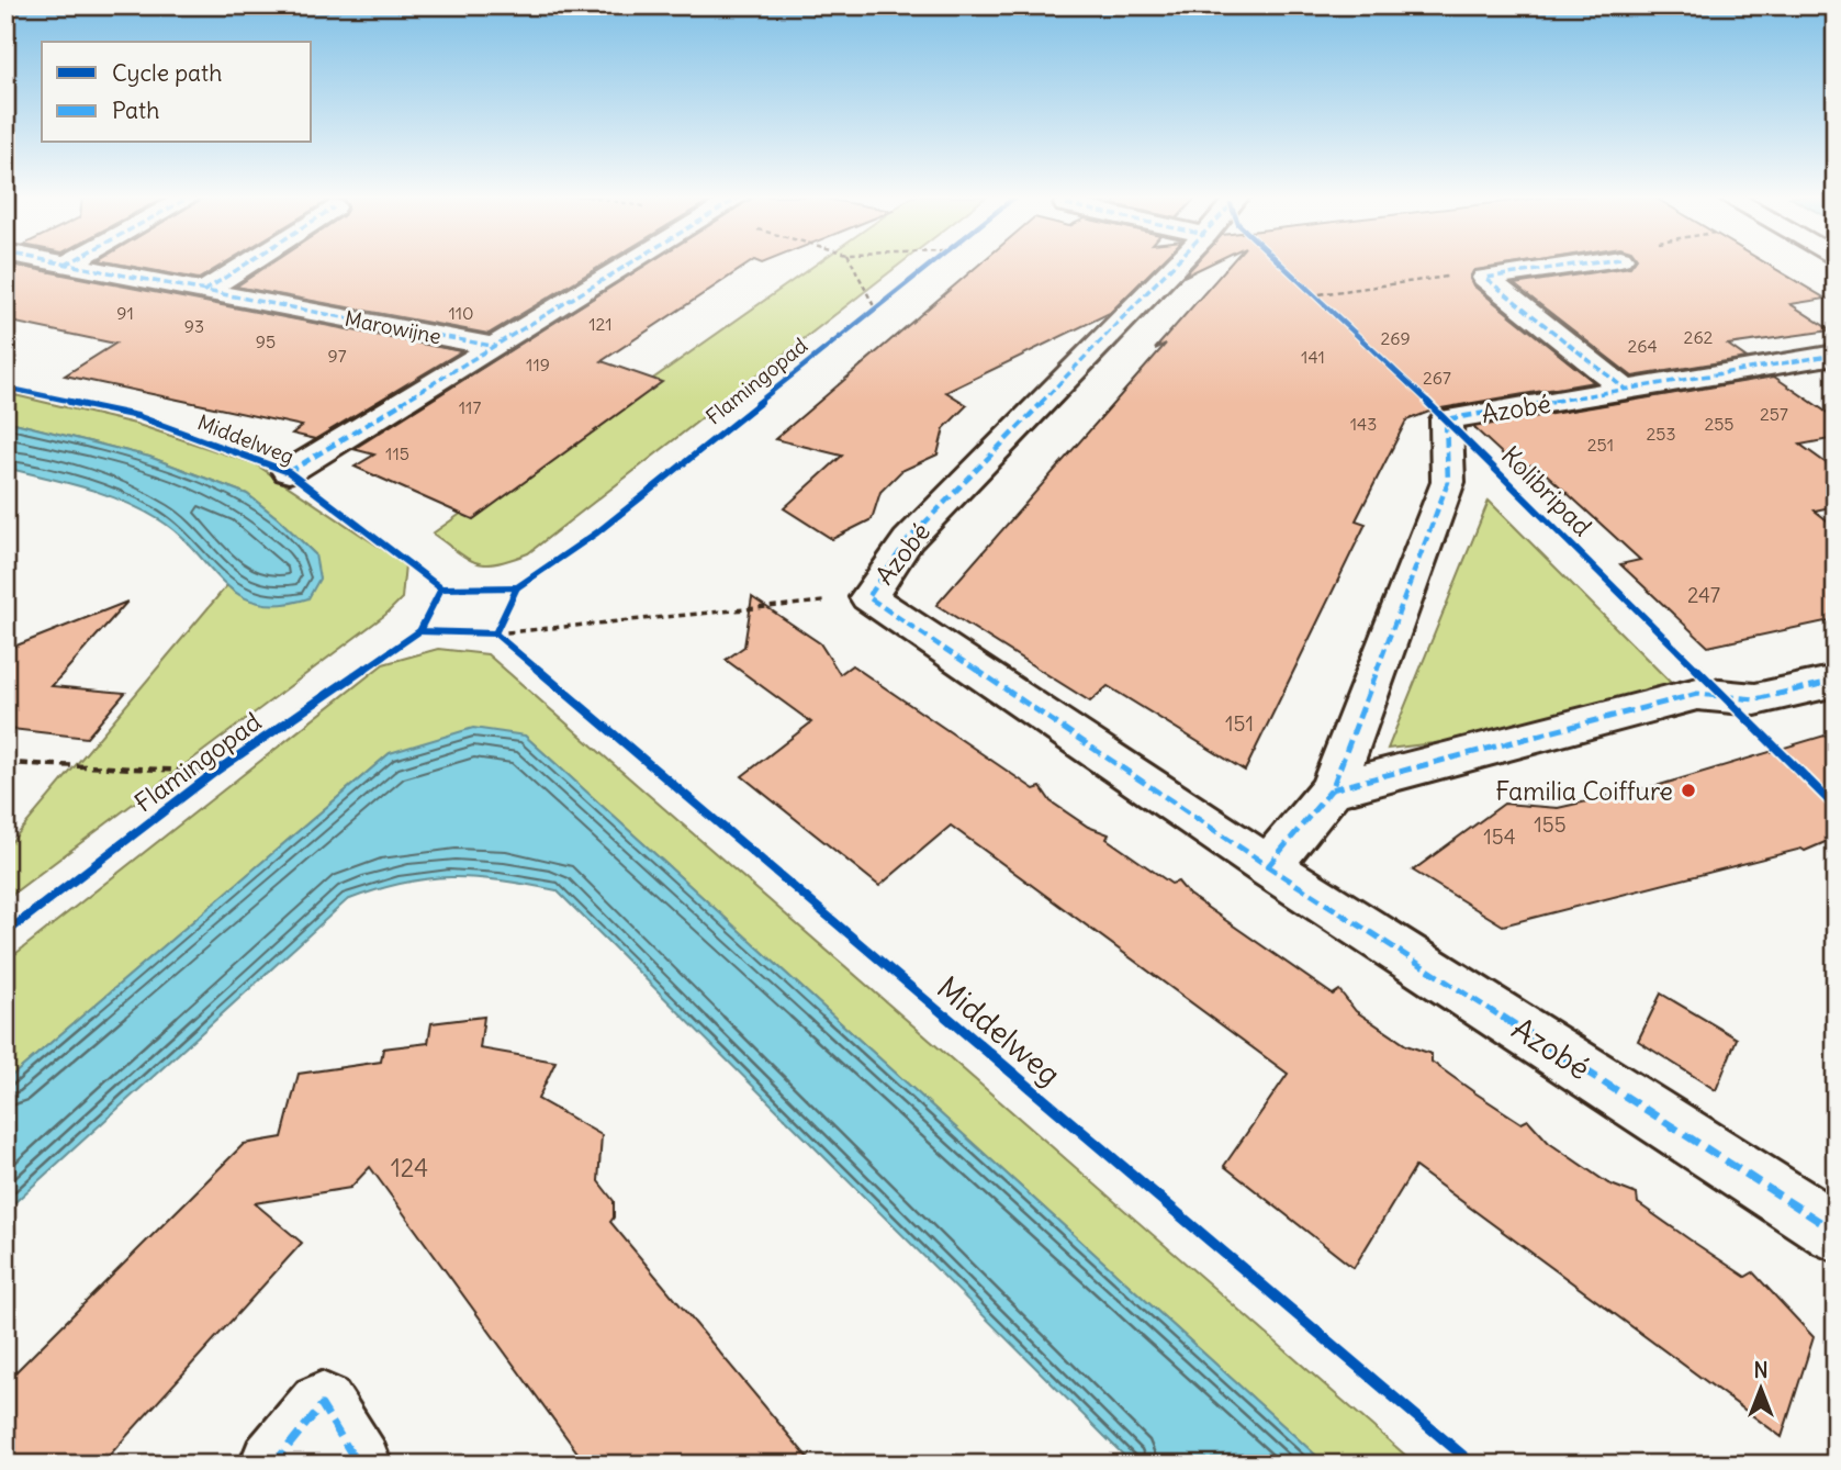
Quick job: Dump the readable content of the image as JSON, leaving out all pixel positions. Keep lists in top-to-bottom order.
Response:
{
  "streets": {
    "street": ["Marowijne", "Azobé"],
    "cycle path": ["Flamingopad", "Middelweg", "Kolibripad"]
  },
  "places": ["Familia Coiffure"],
  "house_numbers": [
    "91",
    "110",
    "121",
    "93",
    "262",
    "269",
    "95",
    "264",
    "97",
    "141",
    "119",
    "267",
    "117",
    "257",
    "143",
    "255",
    "253",
    "251",
    "115",
    "247",
    "151",
    "155",
    "154",
    "124"
  ],
  "legend": ["Cycle path", "Path"],
  "north": "top"
}
